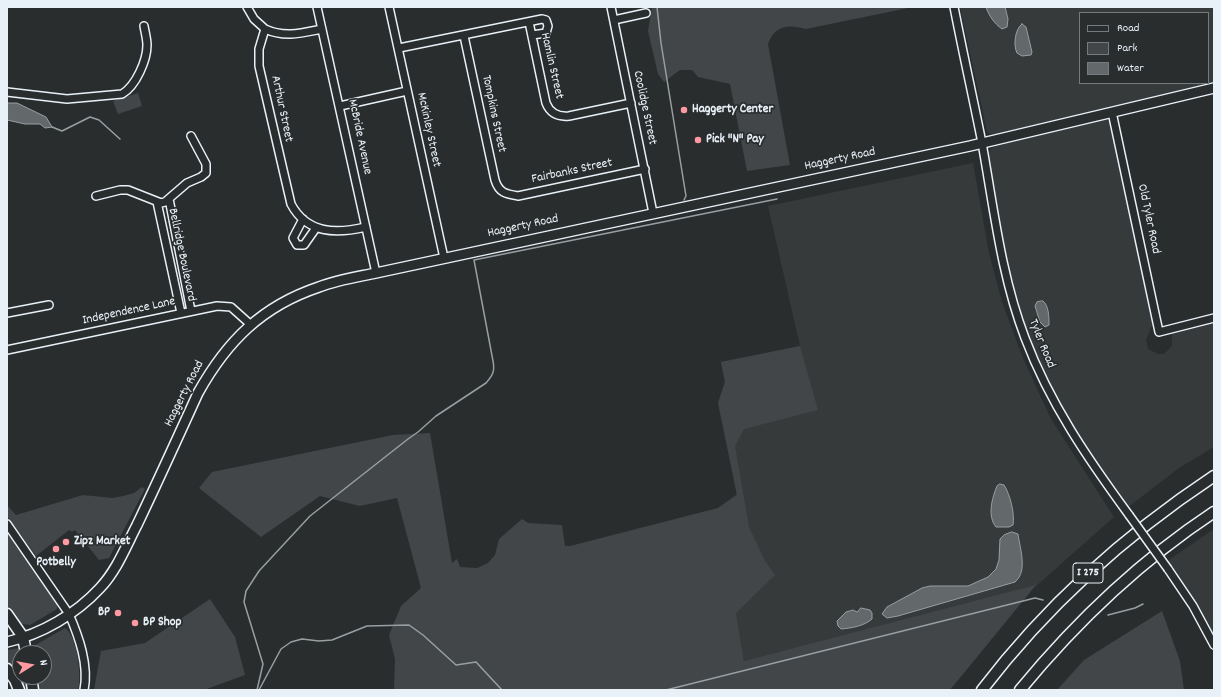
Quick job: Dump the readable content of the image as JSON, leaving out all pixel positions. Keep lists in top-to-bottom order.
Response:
{
  "streets": {
    "highway": ["I 275"],
    "main road": ["Haggerty Road"],
    "street": [
      "Hamlin Street",
      "Coolidge Street",
      "Arthur Street",
      "Tompkins Street",
      "McKinley Street",
      "McBride Avenue",
      "Fairbanks Street",
      "Old Tyler Road",
      "Bellridge Boulevard",
      "Independence Lane",
      "Tyler Road"
    ]
  },
  "crossings": [
    ["Hamlin Street", "Coolidge Street"],
    ["Coolidge Street", "Haggerty Road"],
    ["Coolidge Street", "Fairbanks Street"],
    ["Arthur Street", "McBride Avenue"],
    ["Tompkins Street", "Fairbanks Street"],
    ["McKinley Street", "Haggerty Road"],
    ["McBride Avenue", "Haggerty Road"],
    ["Haggerty Road", "Old Tyler Road"],
    ["Haggerty Road", "Independence Lane"],
    ["Haggerty Road", "Tyler Road"],
    ["Bellridge Boulevard", "Independence Lane"]
  ],
  "places": [
    "Haggerty Center",
    "Pick \"N\" Pay",
    "Zipz Market",
    "Potbelly",
    "BP",
    "BP Shop"
  ],
  "legend": ["Road", "Park", "Water"],
  "north": "right"
}
